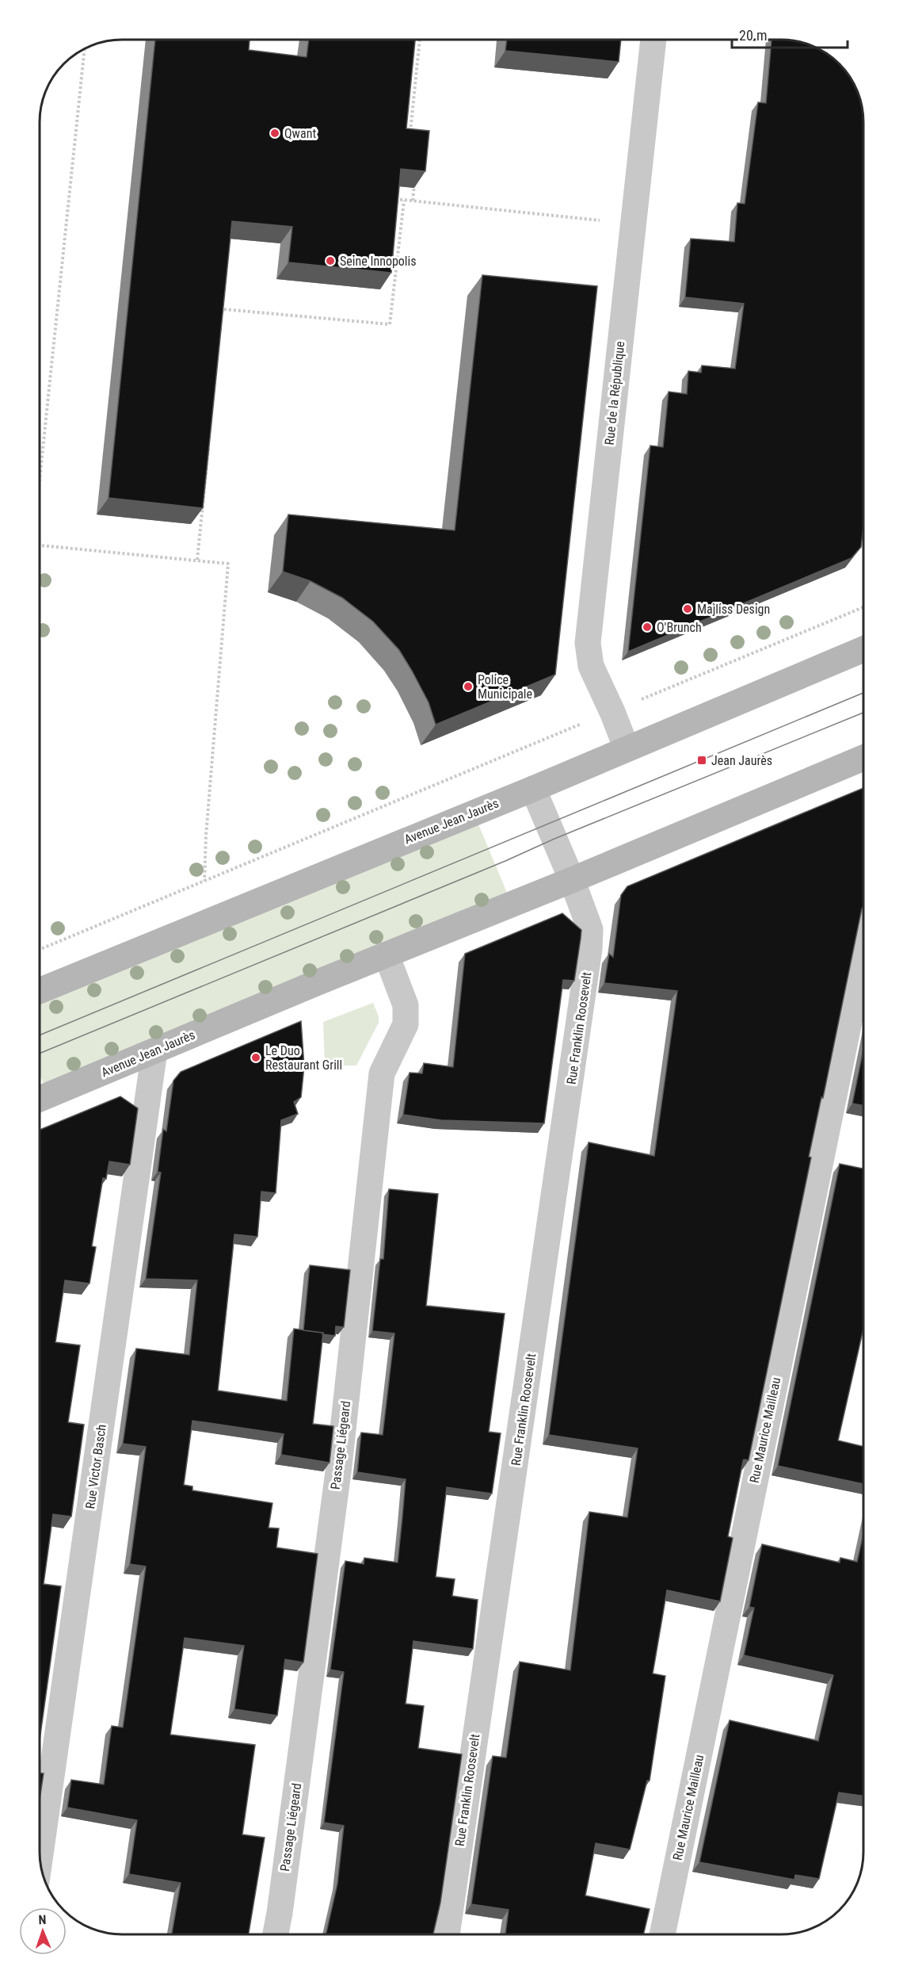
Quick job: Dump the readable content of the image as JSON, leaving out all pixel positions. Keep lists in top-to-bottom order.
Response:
{
  "streets": {
    "main road": ["Avenue Jean Jaurès"],
    "street": [
      "Rue de la République",
      "Rue Franklin Roosevelt",
      "Rue Maurice Mailleau",
      "Passage Liégeard",
      "Rue Victor Basch"
    ]
  },
  "crossings": [
    ["Rue de la République", "Avenue Jean Jaurès"],
    ["Avenue Jean Jaurès", "Rue Franklin Roosevelt"],
    ["Avenue Jean Jaurès", "Passage Liégeard"],
    ["Avenue Jean Jaurès", "Rue Victor Basch"]
  ],
  "places": {
    "other": [
      "Qwant",
      "Seine Innopolis",
      "Majliss Design",
      "O'Brunch",
      "Police Municipale",
      "Le Duo Restaurant Grill"
    ],
    "transit": ["Jean Jaurès"]
  },
  "scale_bar": "20 m",
  "north": "top"
}
